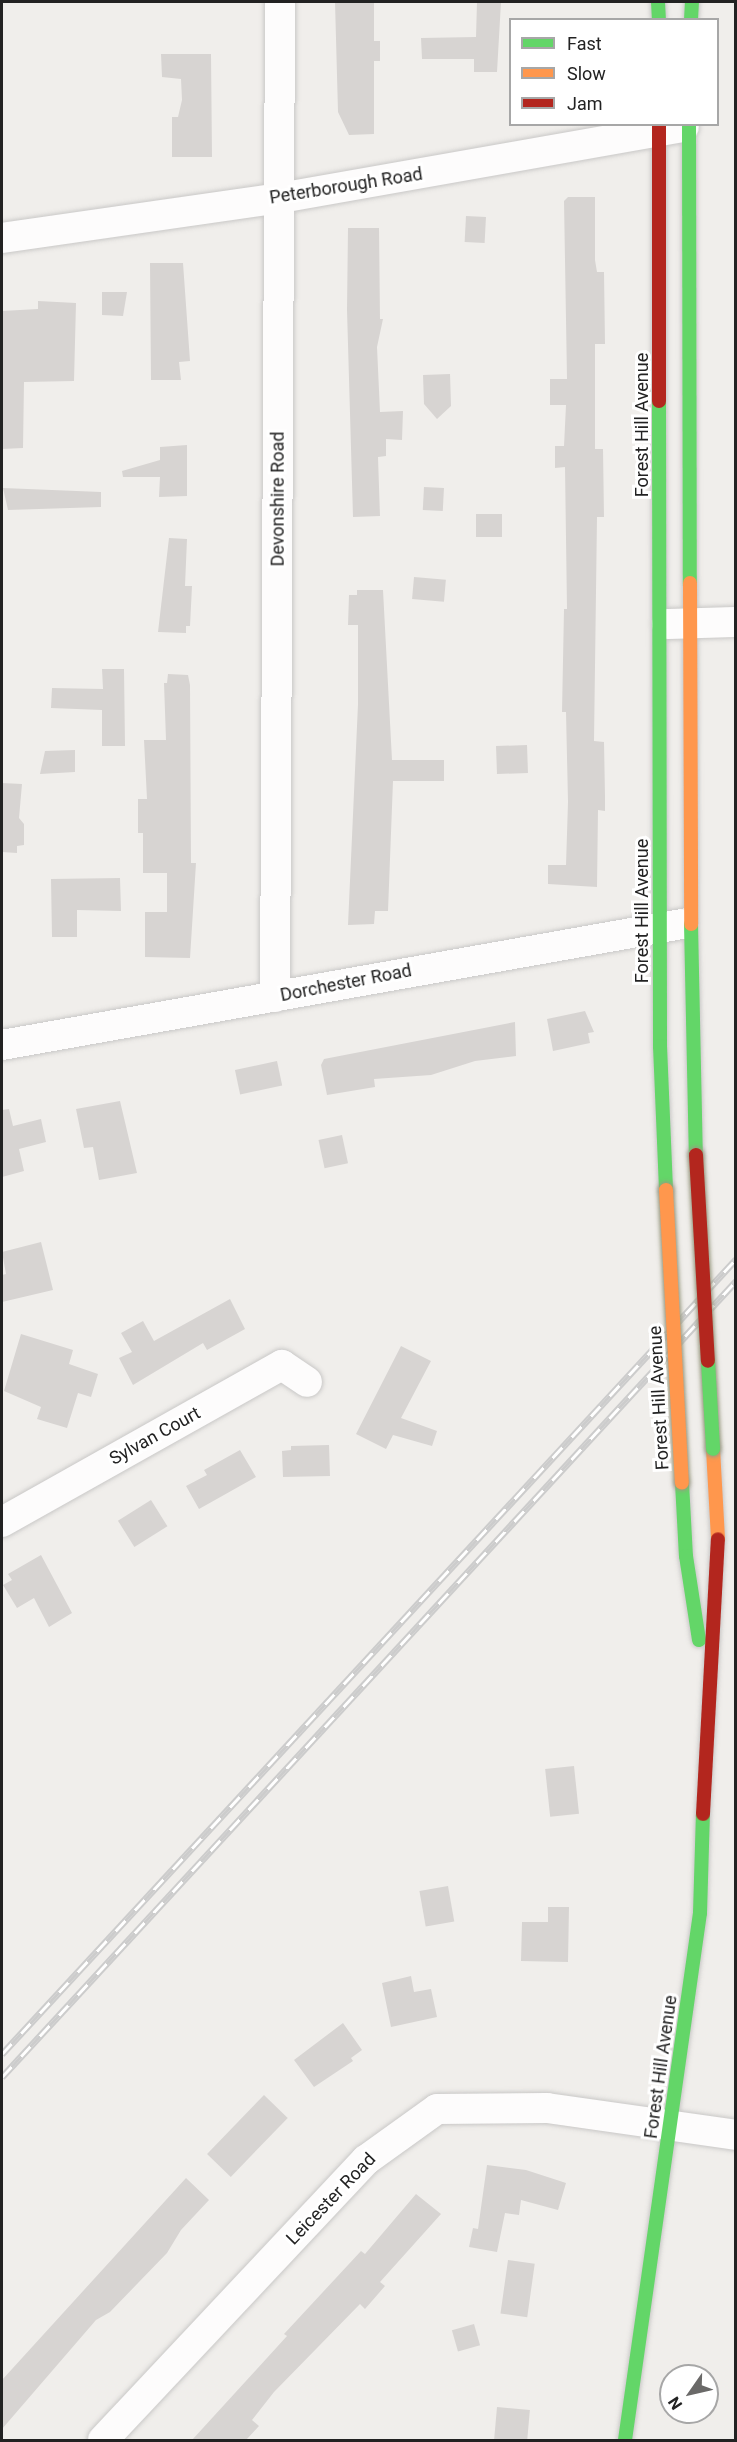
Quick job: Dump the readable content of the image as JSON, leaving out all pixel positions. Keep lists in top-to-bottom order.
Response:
{
  "streets": {
    "main road": ["Forest Hill Avenue"],
    "street": [
      "Peterborough Road",
      "Devonshire Road",
      "Dorchester Road",
      "Sylvan Court",
      "Leicester Road"
    ]
  },
  "crossings": [
    ["Peterborough Road", "Forest Hill Avenue"],
    ["Peterborough Road", "Devonshire Road"],
    ["Forest Hill Avenue", "Dorchester Road"],
    ["Forest Hill Avenue", "Leicester Road"],
    ["Devonshire Road", "Dorchester Road"]
  ],
  "legend": ["Fast", "Slow", "Jam"],
  "north": "bottom left"
}
